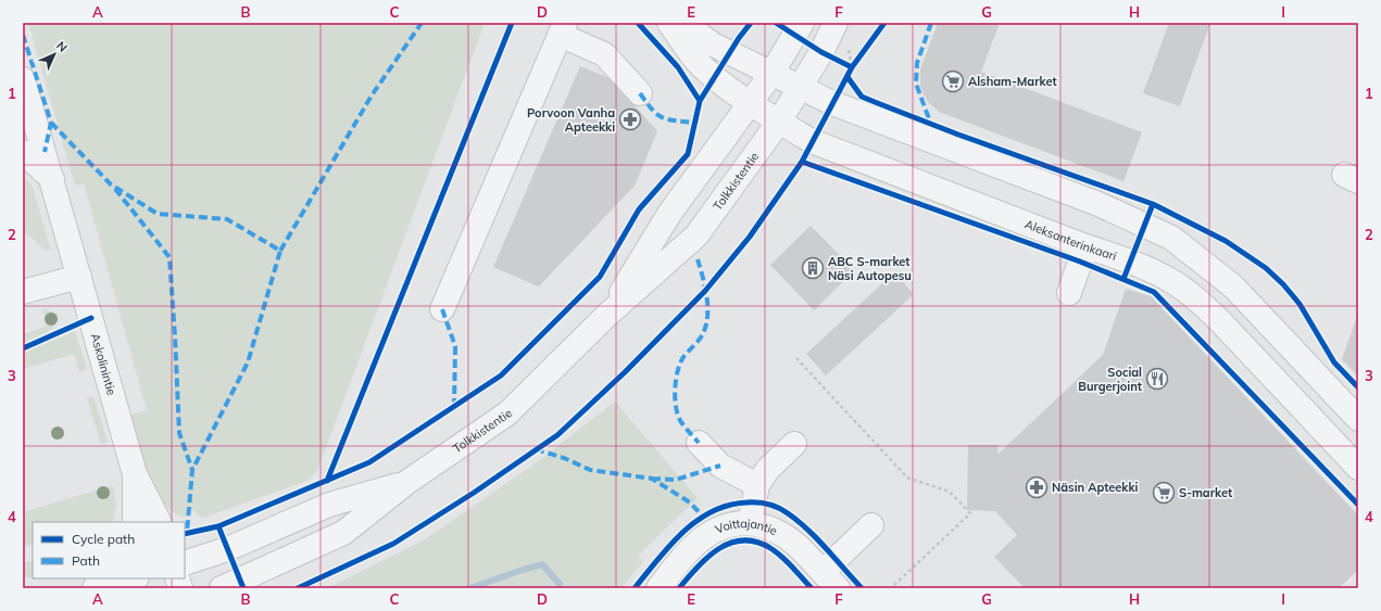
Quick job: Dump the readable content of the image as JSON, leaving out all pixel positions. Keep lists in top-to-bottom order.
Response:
{
  "streets": {
    "street": [
      "Tolkkistentie",
      "Aleksanterinkaari",
      "Askolinintie",
      "Voittajantie"
    ]
  },
  "crossings": [
    ["Tolkkistentie", "Aleksanterinkaari"]
  ],
  "places": {
    "supermarket": ["Alsham-Market", "S-market"],
    "pharmacy": ["Porvoon Vanha Apteekki", "Näsin Apteekki"],
    "building": ["ABC S-market Näsi Autopesu"],
    "restaurant": ["Social Burgerjoint"]
  },
  "legend": ["Cycle path", "Path"],
  "north": "top right",
  "grid": {
    "columns": [
      "A",
      "B",
      "C",
      "D",
      "E",
      "F",
      "G",
      "H",
      "I"
    ],
    "rows": [
      "1",
      "2",
      "3",
      "4"
    ]
  }
}
